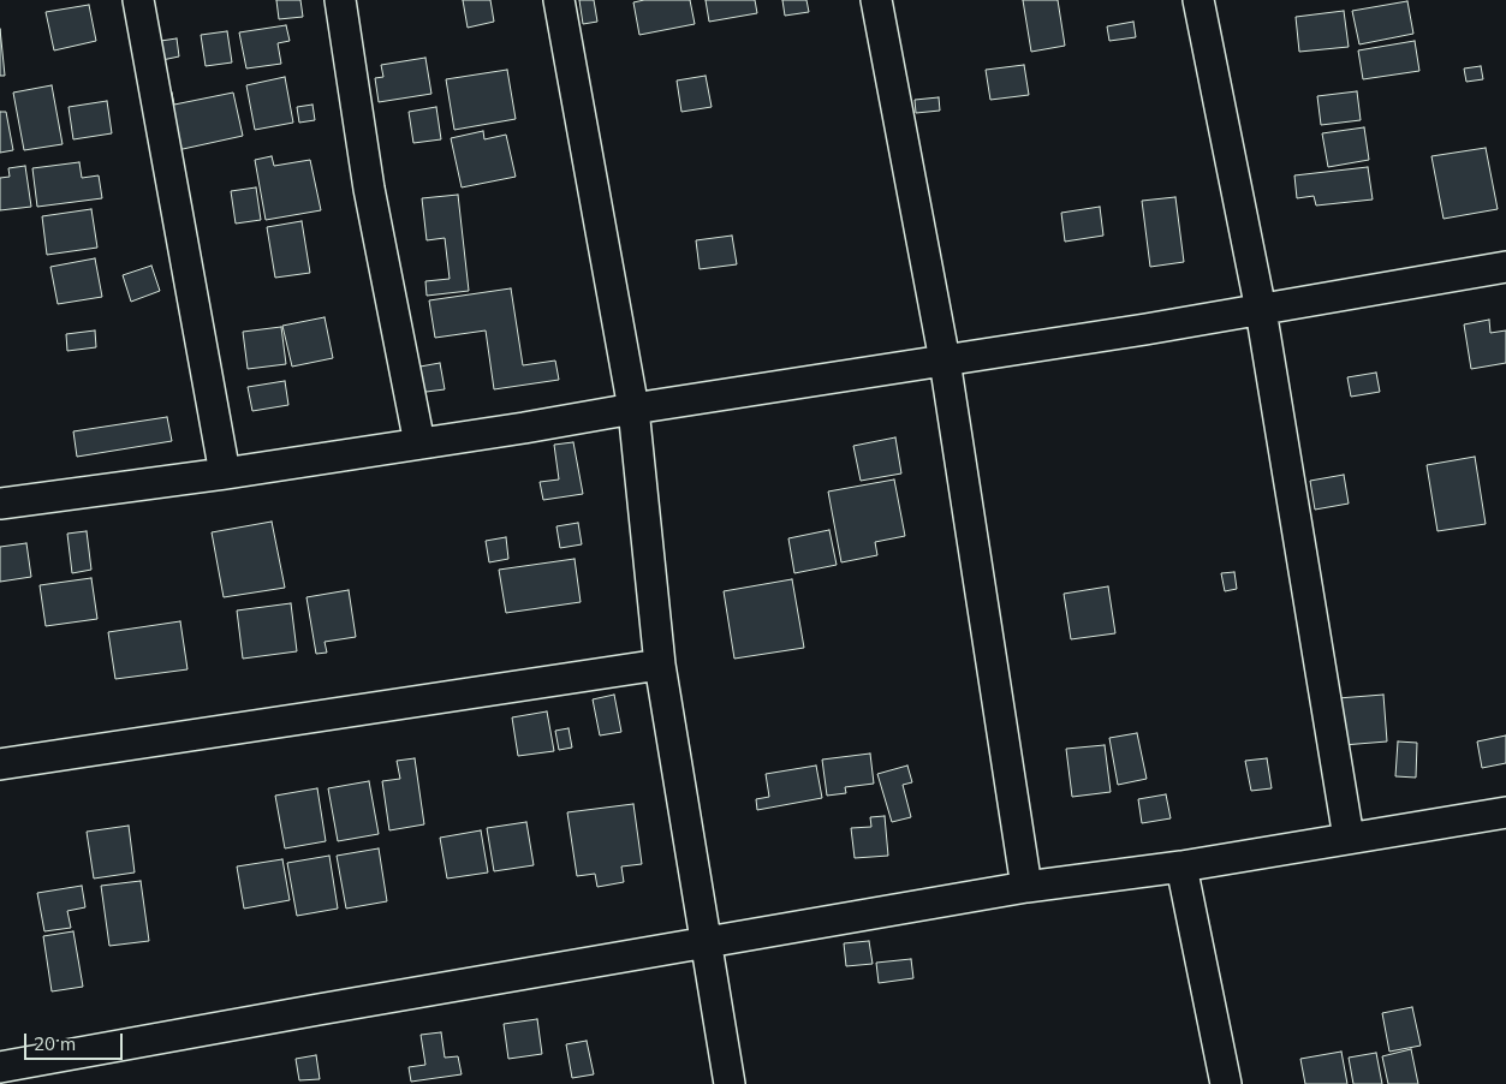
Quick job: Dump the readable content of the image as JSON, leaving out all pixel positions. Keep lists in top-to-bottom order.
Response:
{
  "scale_bar": "20 m"
}
